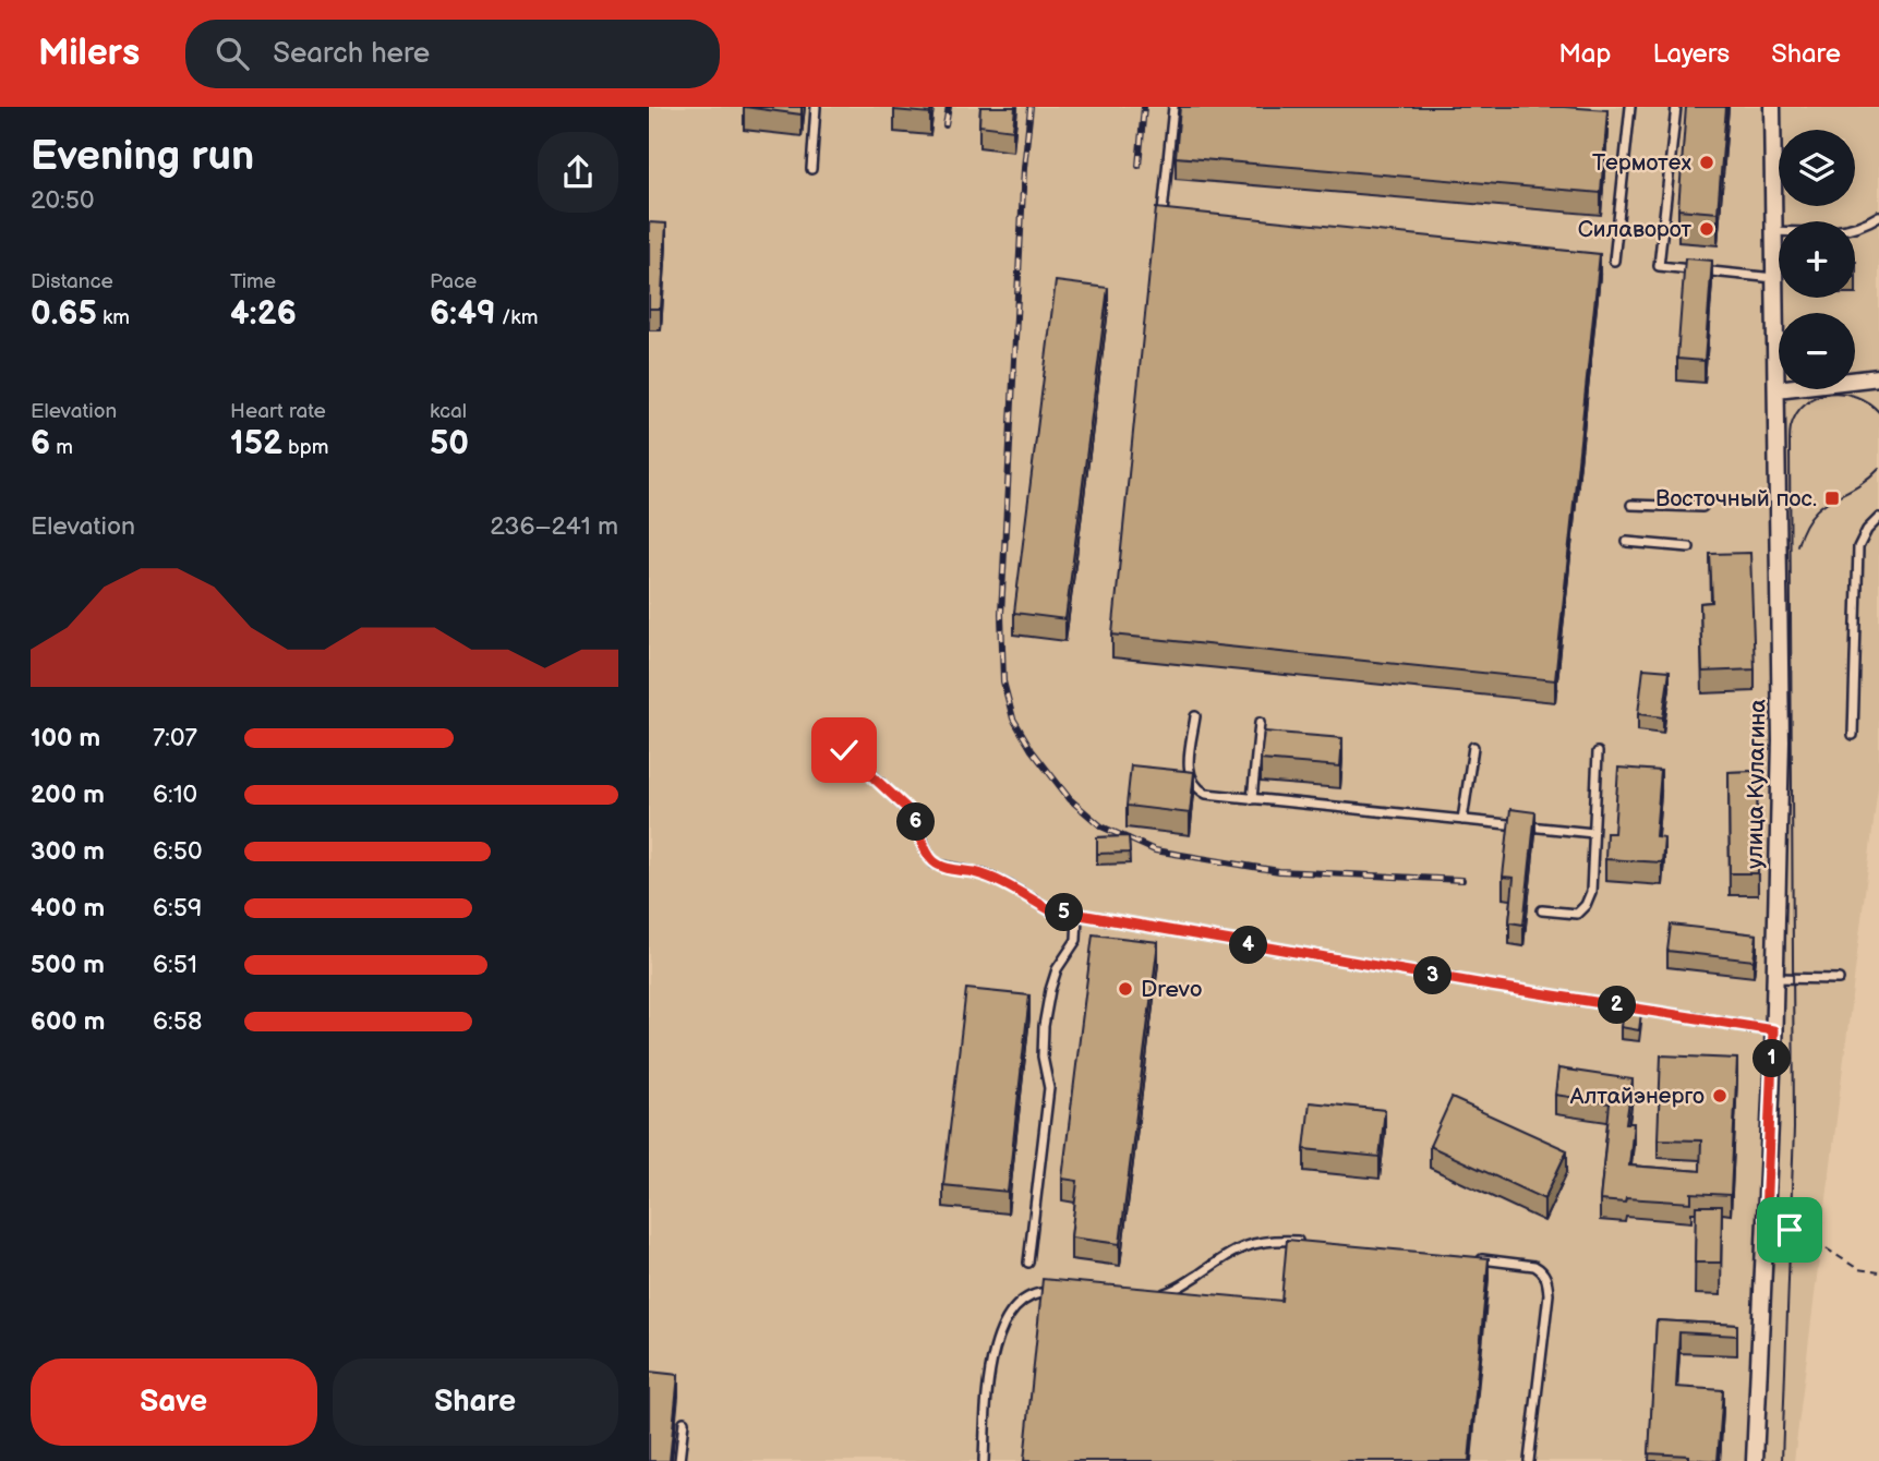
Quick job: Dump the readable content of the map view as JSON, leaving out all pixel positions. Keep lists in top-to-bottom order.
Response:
{
  "streets": {
    "street": ["улица Кулагина"]
  },
  "places": {
    "other": [
      "Термотех",
      "Силаворот",
      "Drevo",
      "Алтайэнерго"
    ],
    "transit": ["Восточный пос."]
  },
  "page": {
    "header": "Milers",
    "search": "Search here",
    "nav": ["Map", "Layers", "Share"],
    "heading": ["Evening run", "20:50"],
    "map_buttons": ["+", "−"],
    "stats": [
      ["Distance", "0.65 km"],
      ["Time", "4:26"],
      ["Pace", "6:49 /km"],
      ["Elevation", "6 m"],
      ["Heart rate", "152 bpm"],
      ["kcal", "50"]
    ],
    "chart": ["Elevation", "236–241 m"],
    "list": [
      {
        "name": "100 m",
        "note": "7:07"
      },
      {
        "name": "200 m",
        "note": "6:10"
      },
      {
        "name": "300 m",
        "note": "6:50"
      },
      {
        "name": "400 m",
        "note": "6:59"
      },
      {
        "name": "500 m",
        "note": "6:51"
      },
      {
        "name": "600 m",
        "note": "6:58"
      }
    ],
    "pins": [
      "6",
      "5",
      "4",
      "3",
      "2",
      "1"
    ],
    "buttons": ["Save", "Share"]
  }
}
